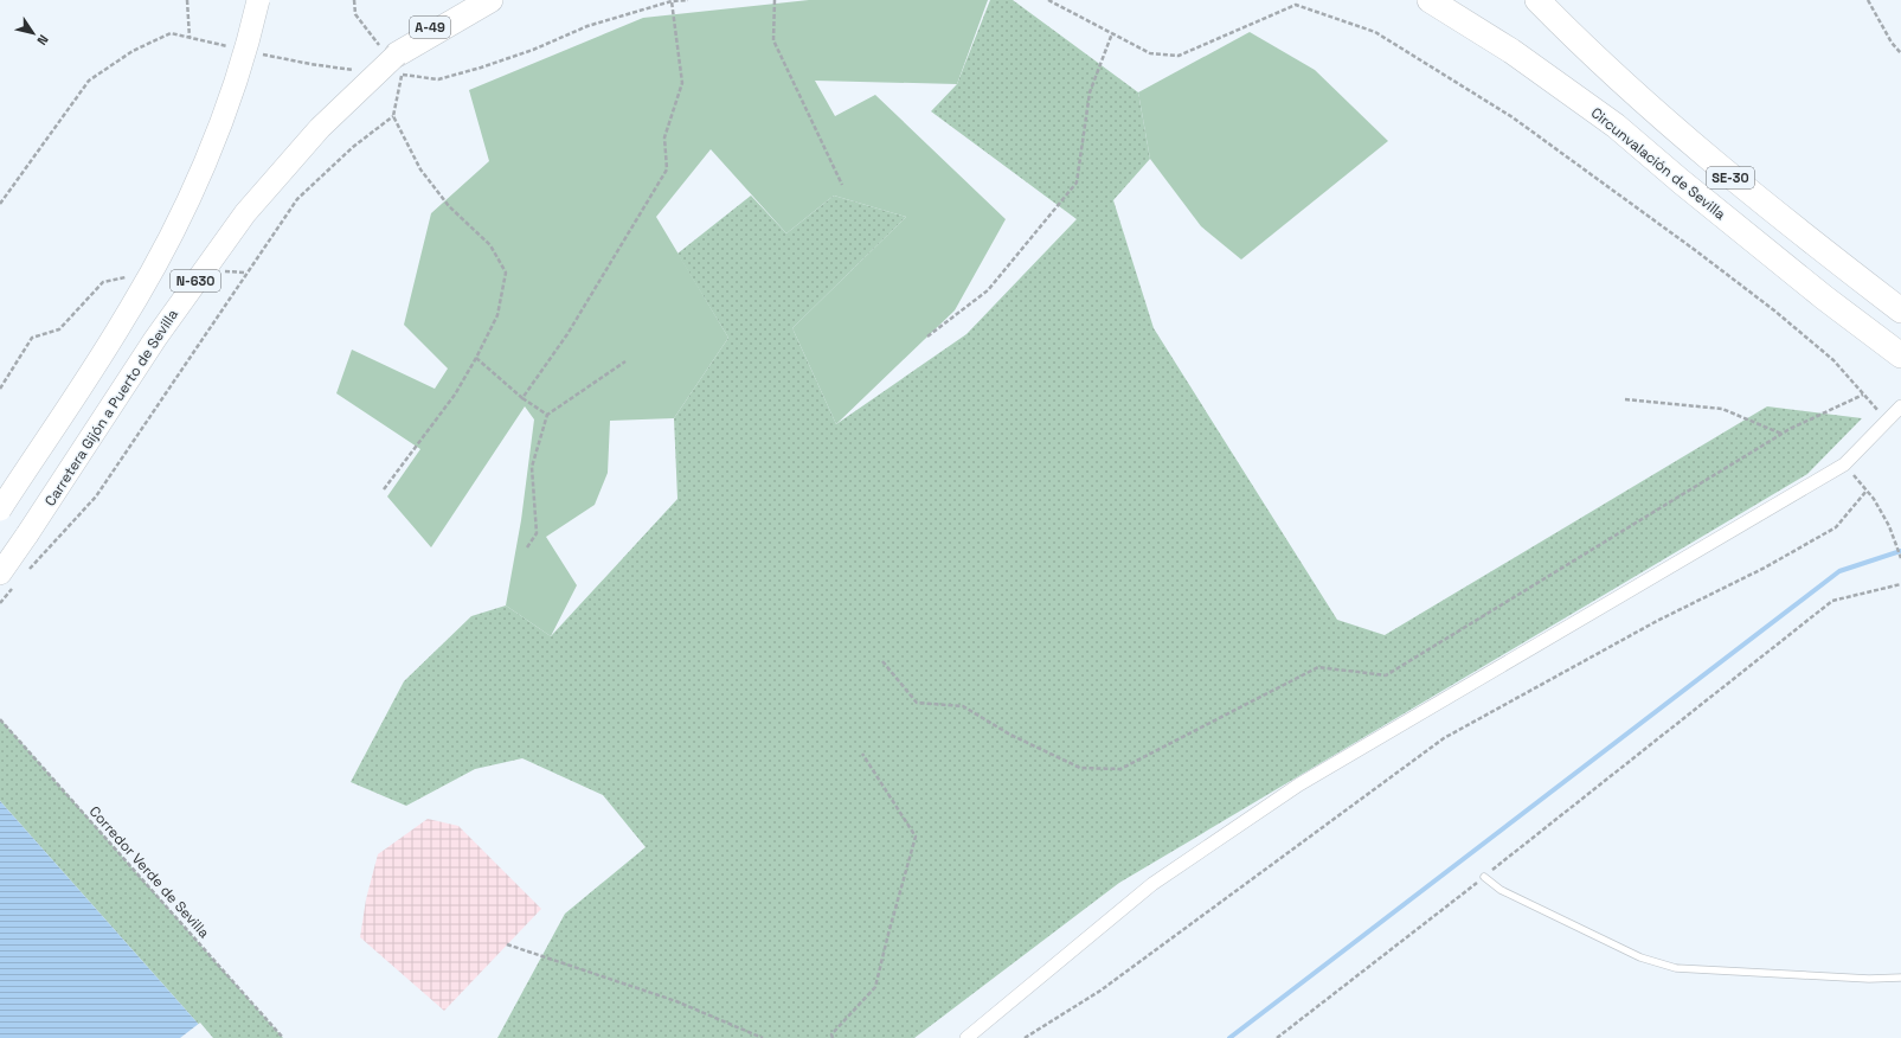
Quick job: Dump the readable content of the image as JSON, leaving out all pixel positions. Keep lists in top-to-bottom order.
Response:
{
  "streets": {
    "highway": [
      "A-49",
      "Circunvalación de Sevilla",
      "SE-30",
      "N-630",
      "Carretera Gijón a Puerto de Sevilla"
    ],
    "path": ["Corredor Verde de Sevilla"]
  },
  "crossings": [
    ["A-49", "Carretera Gijón a Puerto de Sevilla"]
  ],
  "north": "bottom right"
}
